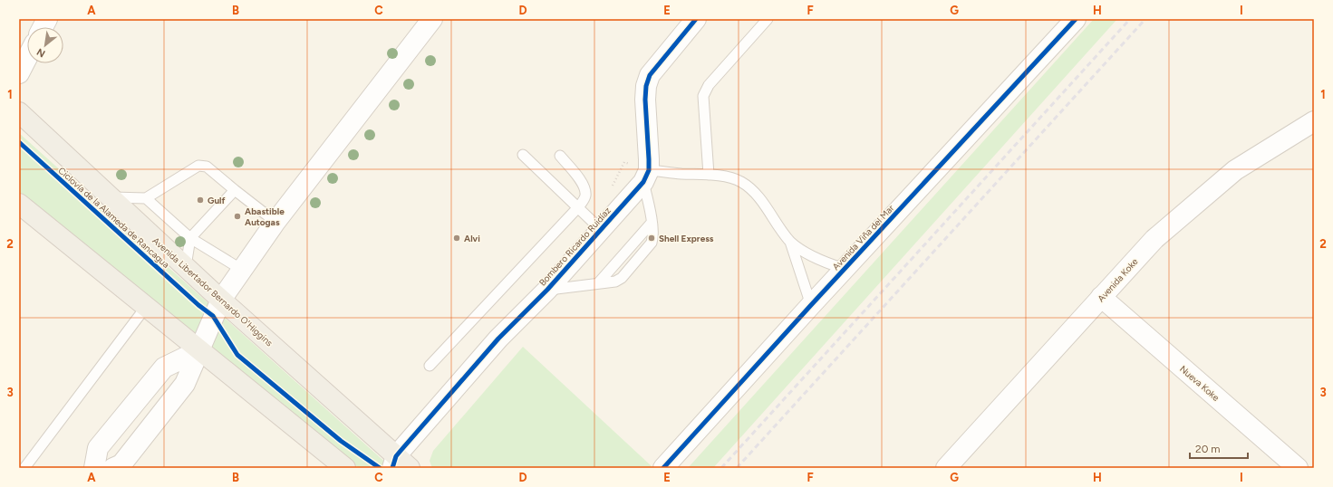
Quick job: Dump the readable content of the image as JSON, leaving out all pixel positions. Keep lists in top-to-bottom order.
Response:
{
  "streets": {
    "main road": ["Avenida Libertador Bernardo O'Higgins"],
    "street": [
      "Avenida Viña del Mar",
      "Bombero Ricardo Ruidíaz",
      "Avenida Koke",
      "Nueva Koke"
    ],
    "cycle path": ["Ciclovía de la Alameda de Rancagua"]
  },
  "crossings": [
    ["Bombero Ricardo Ruidíaz", "Avenida Libertador Bernardo O'Higgins"],
    ["Avenida Koke", "Nueva Koke"]
  ],
  "places": [
    "Gulf",
    "Abastible Autogas",
    "Alvi",
    "Shell Express"
  ],
  "scale_bar": "20 m",
  "north": "bottom left",
  "grid": {
    "columns": [
      "A",
      "B",
      "C",
      "D",
      "E",
      "F",
      "G",
      "H",
      "I"
    ],
    "rows": ["1", "2", "3"]
  }
}
